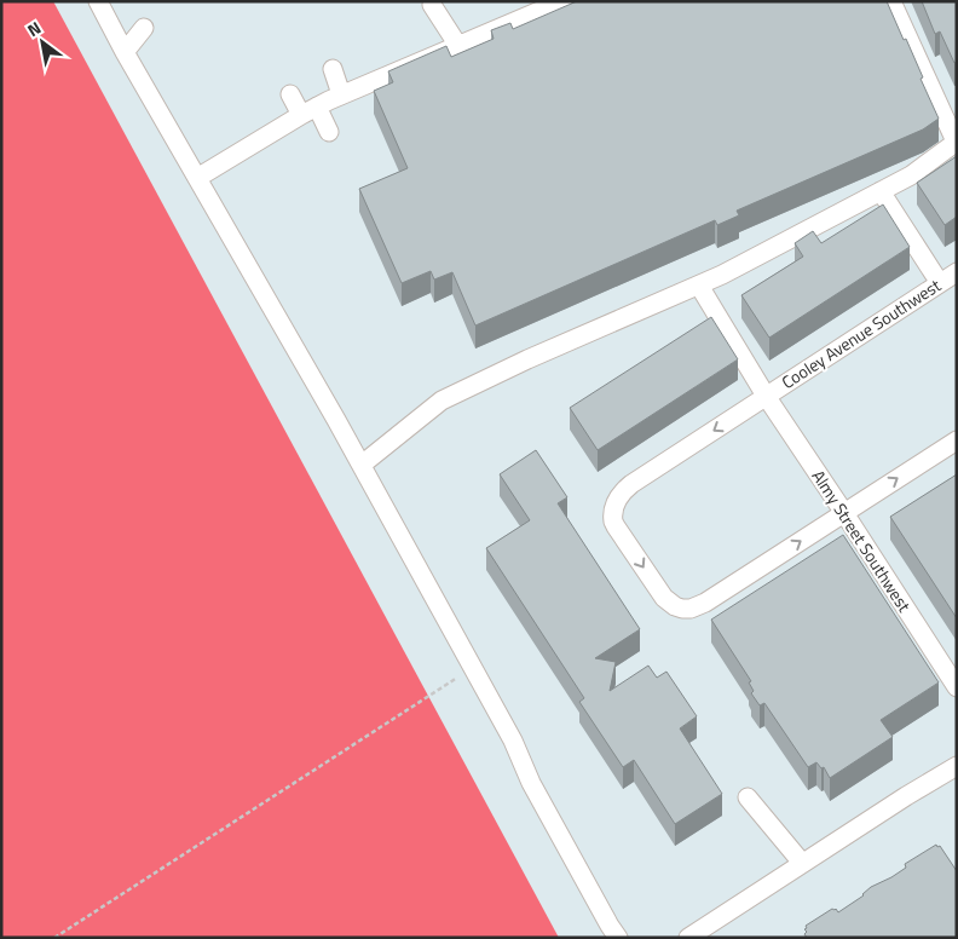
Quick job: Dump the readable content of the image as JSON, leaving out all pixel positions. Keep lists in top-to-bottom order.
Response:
{
  "streets": {
    "lane": ["Cooley Avenue Southwest", "Almy Street Southwest"]
  },
  "crossings": [
    ["Cooley Avenue Southwest", "Almy Street Southwest"]
  ],
  "north": "top left"
}
